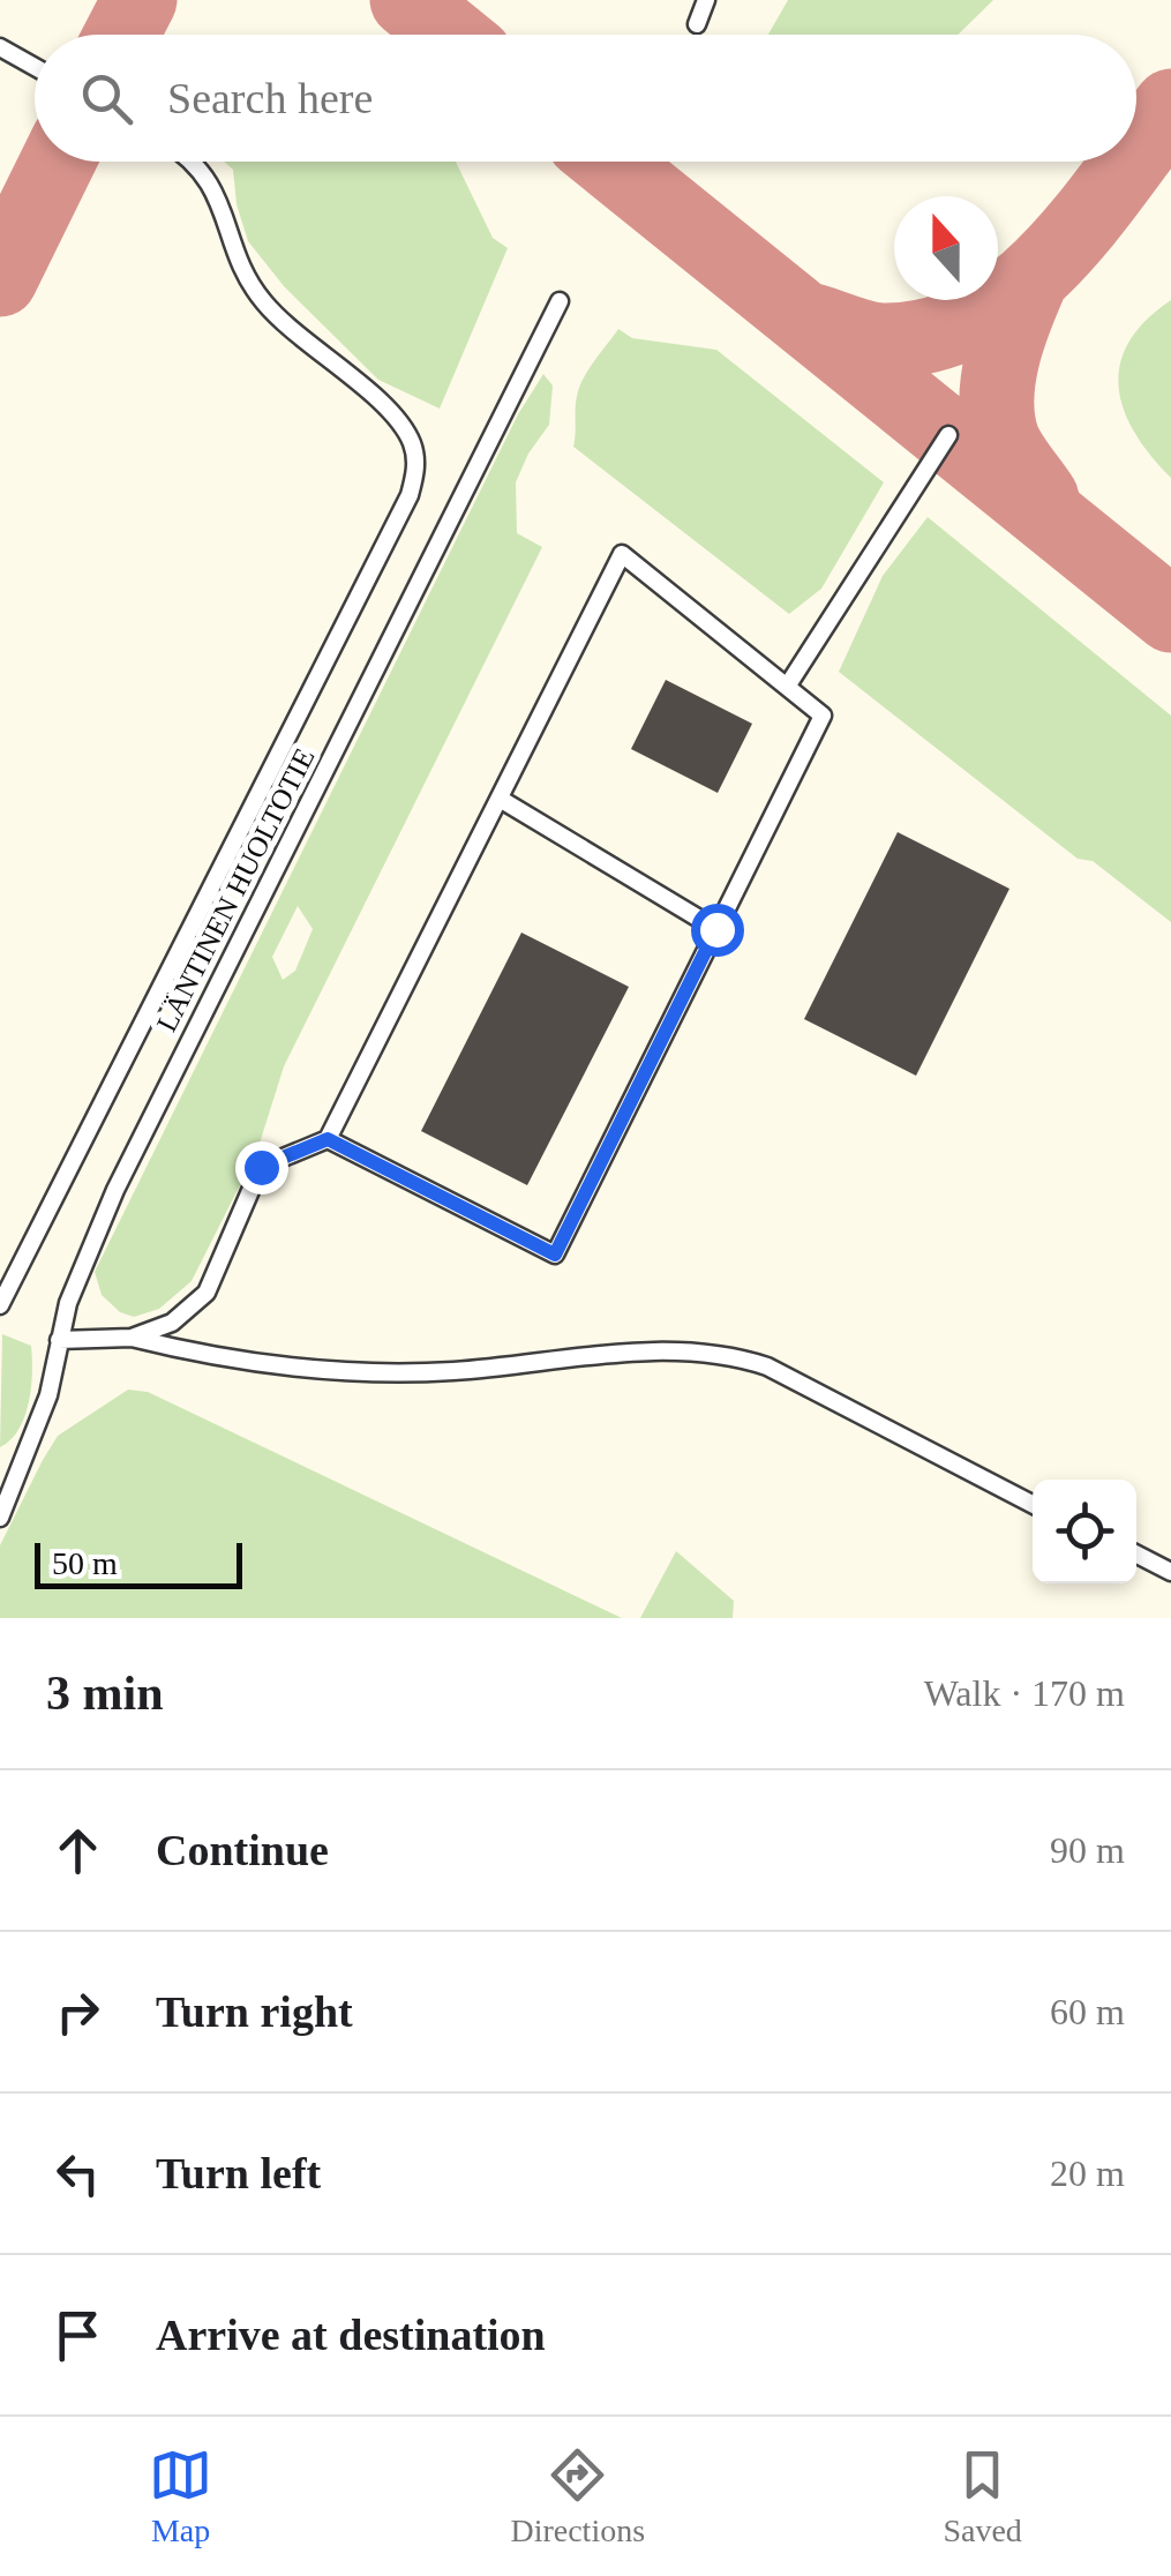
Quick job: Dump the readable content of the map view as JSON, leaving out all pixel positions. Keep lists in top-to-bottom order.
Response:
{
  "streets": {
    "lane": ["LÄNTINEN HUOLTOTIE"]
  },
  "scale_bar": "50 m",
  "north": "top",
  "page": {
    "search": "Search here",
    "scale": "50 m",
    "heading": ["3 min", "Walk · 170 m"],
    "list": [
      ["Continue", "90 m"],
      ["Turn right", "60 m"],
      ["Turn left", "20 m"],
      "Arrive at destination"
    ],
    "nav": ["Map", "Directions", "Saved"]
  }
}
